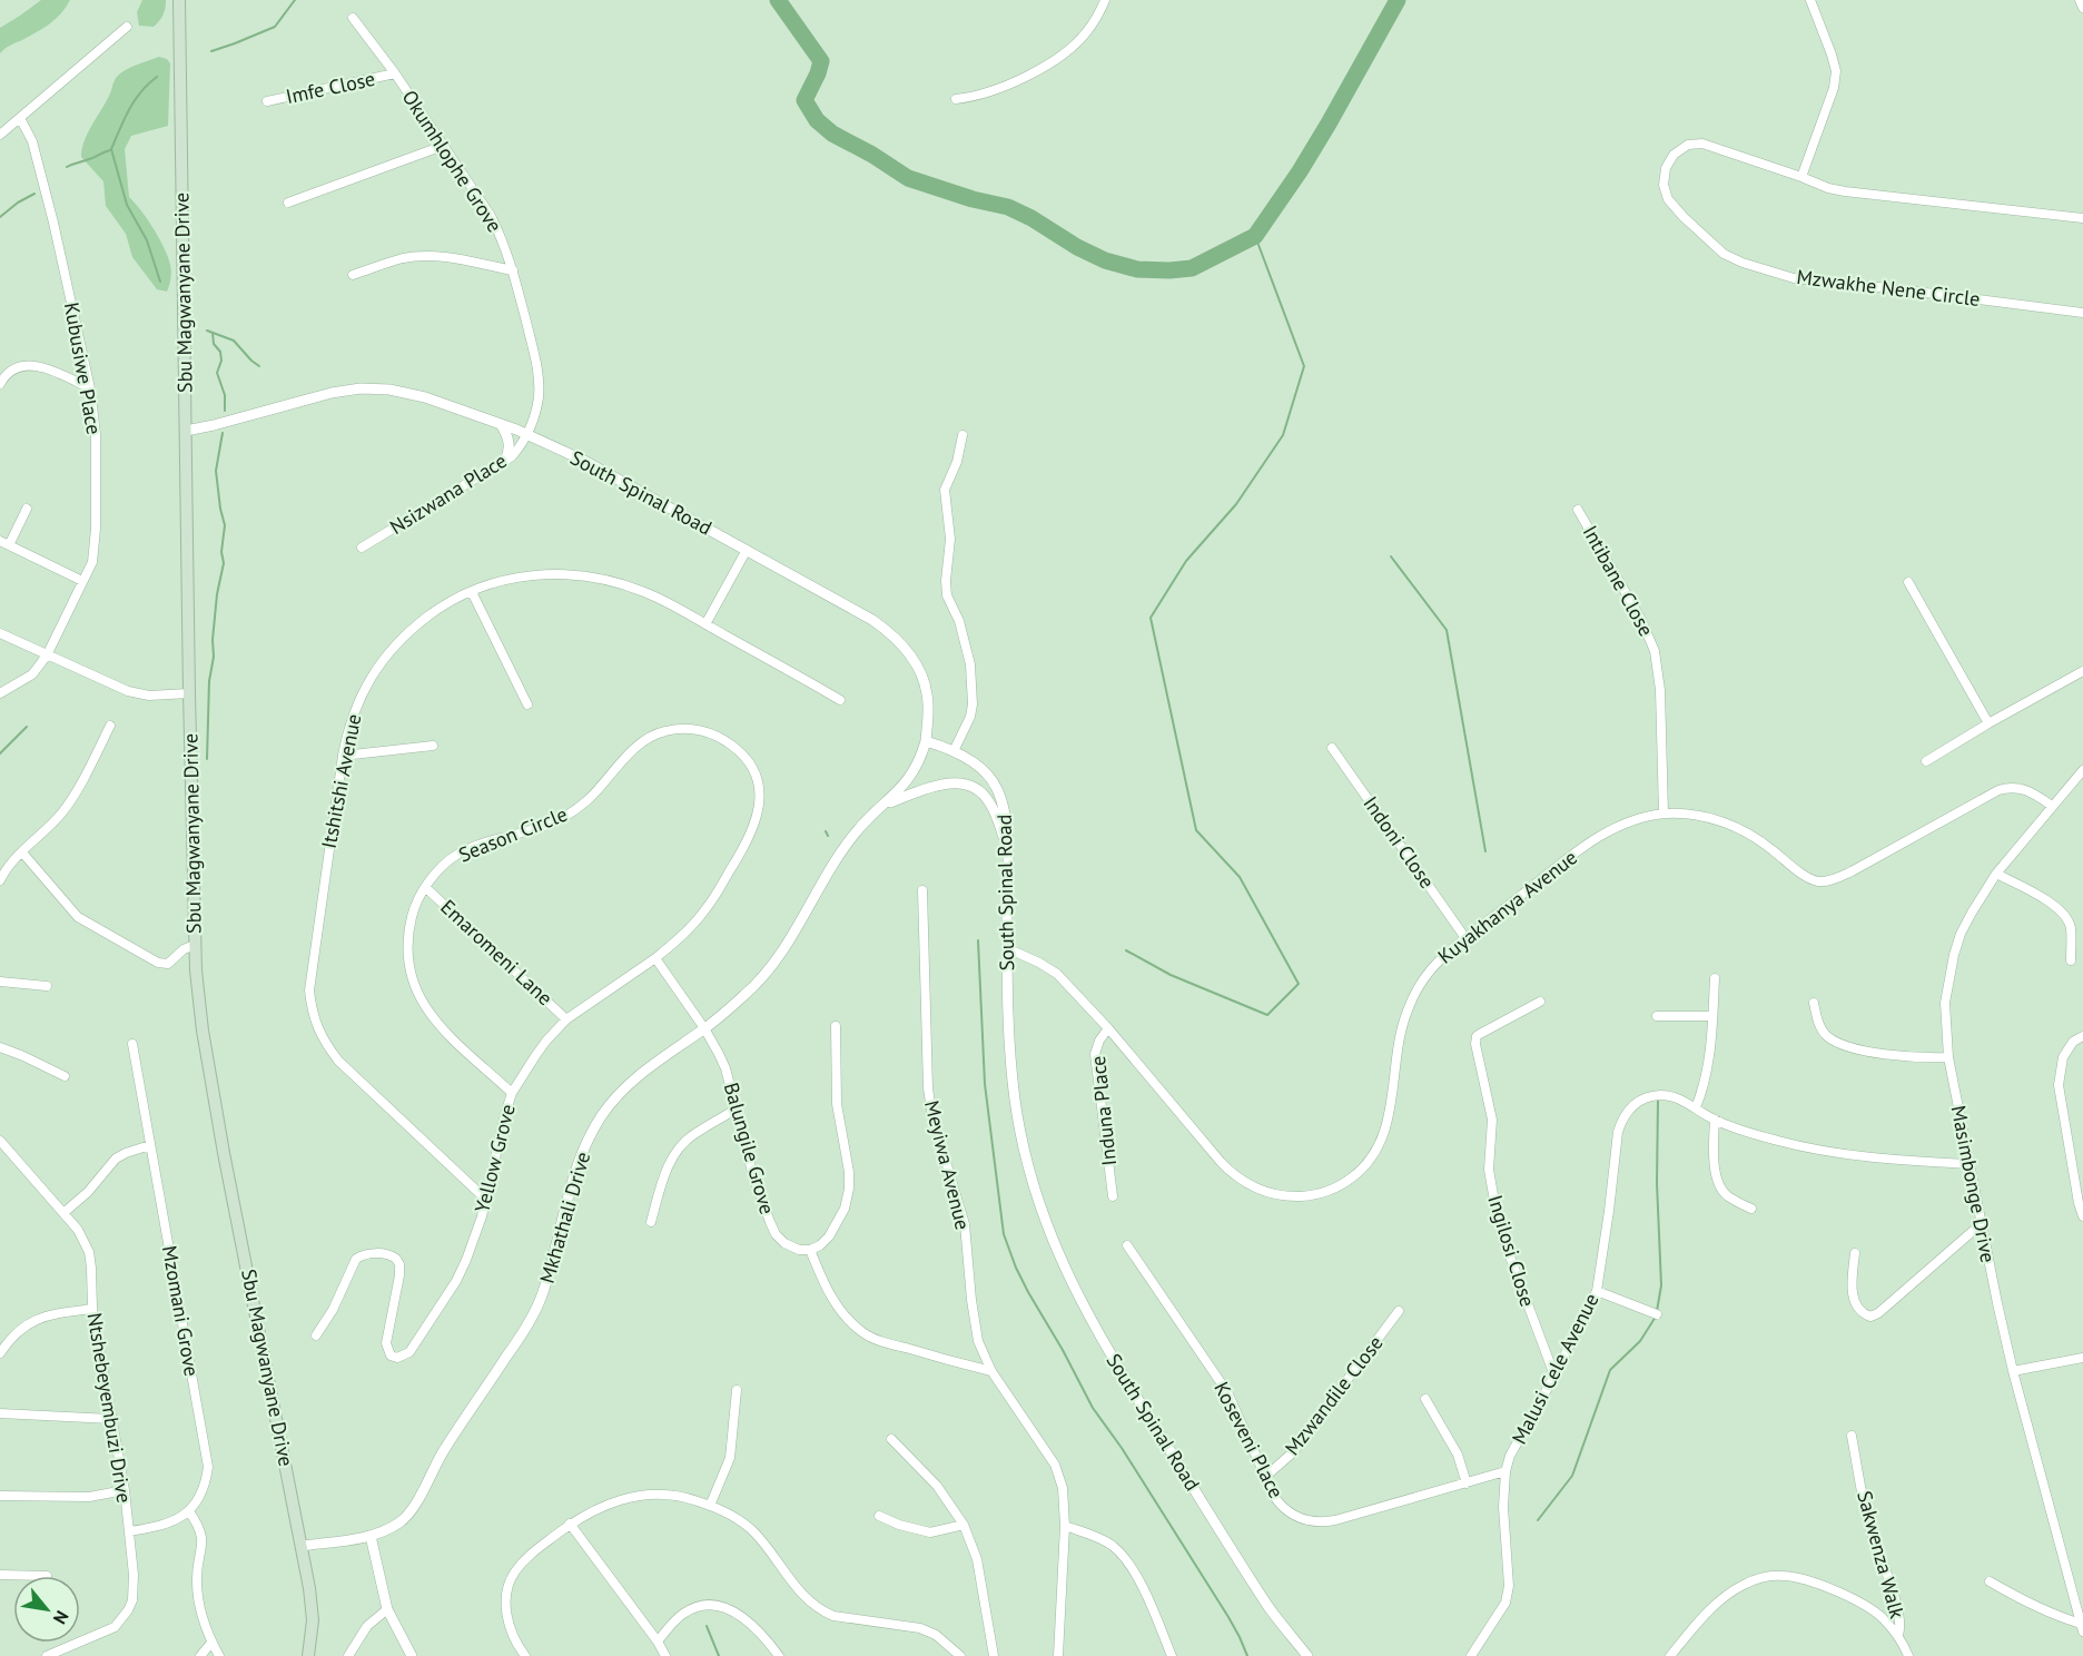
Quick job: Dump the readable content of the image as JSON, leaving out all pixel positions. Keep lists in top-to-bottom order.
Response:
{
  "streets": {
    "main road": ["Sbu Magwanyane Drive"],
    "street": [
      "Imfe Close",
      "Okumhlophe Grove",
      "Mzwakhe Nene Circle",
      "Kubusiwe Place",
      "South Spinal Road",
      "Nsizwana Place",
      "Intibane Close",
      "Itshitshi Avenue",
      "Season Circle",
      "Indoni Close",
      "Kuyakhanya Avenue",
      "Emaromeni Lane",
      "Induna Place",
      "Balungile Grove",
      "Yellow Grove",
      "Meyiwa Avenue",
      "Masimbonge Drive",
      "Mkhathali Drive",
      "Ingilosi Close",
      "Mzomani Grove",
      "Malusi Cele Avenue",
      "Mzwandile Close",
      "Ntshebeyembuzi Drive",
      "Koseveni Place",
      "Sakwenza Walk"
    ]
  },
  "crossings": [
    ["Imfe Close", "Okumhlophe Grove"],
    ["Okumhlophe Grove", "South Spinal Road"],
    ["Okumhlophe Grove", "Nsizwana Place"],
    ["Sbu Magwanyane Drive", "South Spinal Road"],
    ["Sbu Magwanyane Drive", "Mkhathali Drive"],
    ["South Spinal Road", "Nsizwana Place"],
    ["South Spinal Road", "Kuyakhanya Avenue"],
    ["South Spinal Road", "Mkhathali Drive"],
    ["Intibane Close", "Kuyakhanya Avenue"],
    ["Itshitshi Avenue", "Yellow Grove"],
    ["Season Circle", "Emaromeni Lane"],
    ["Season Circle", "Yellow Grove"],
    ["Indoni Close", "Kuyakhanya Avenue"],
    ["Kuyakhanya Avenue", "Induna Place"],
    ["Kuyakhanya Avenue", "Masimbonge Drive"],
    ["Emaromeni Lane", "Yellow Grove"],
    ["Balungile Grove", "Mkhathali Drive"],
    ["Masimbonge Drive", "Malusi Cele Avenue"],
    ["Ingilosi Close", "Malusi Cele Avenue"],
    ["Malusi Cele Avenue", "Koseveni Place"],
    ["Mzwandile Close", "Koseveni Place"]
  ],
  "north": "bottom right"
}
